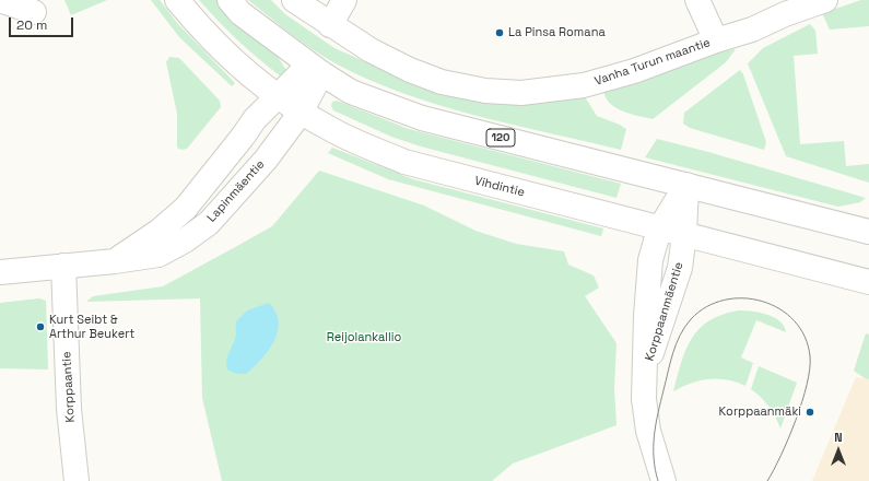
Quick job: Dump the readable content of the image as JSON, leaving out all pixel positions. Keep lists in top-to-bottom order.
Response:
{
  "streets": {
    "street": [
      "Vanha Turun maantie",
      "120",
      "Vihdintie",
      "Lapinmäentie",
      "Korppaanmäentie",
      "Korppaantie"
    ]
  },
  "crossings": [
    ["120", "Lapinmäentie"],
    ["120", "Korppaanmäentie"],
    ["Vihdintie", "Lapinmäentie"],
    ["Vihdintie", "Korppaanmäentie"],
    ["Lapinmäentie", "Korppaantie"]
  ],
  "parks": ["Reijolankallio"],
  "places": ["La Pinsa Romana", "Kurt Seibt & Arthur Beukert", "Korppaanmäki"],
  "scale_bar": "20 m",
  "north": "top"
}
